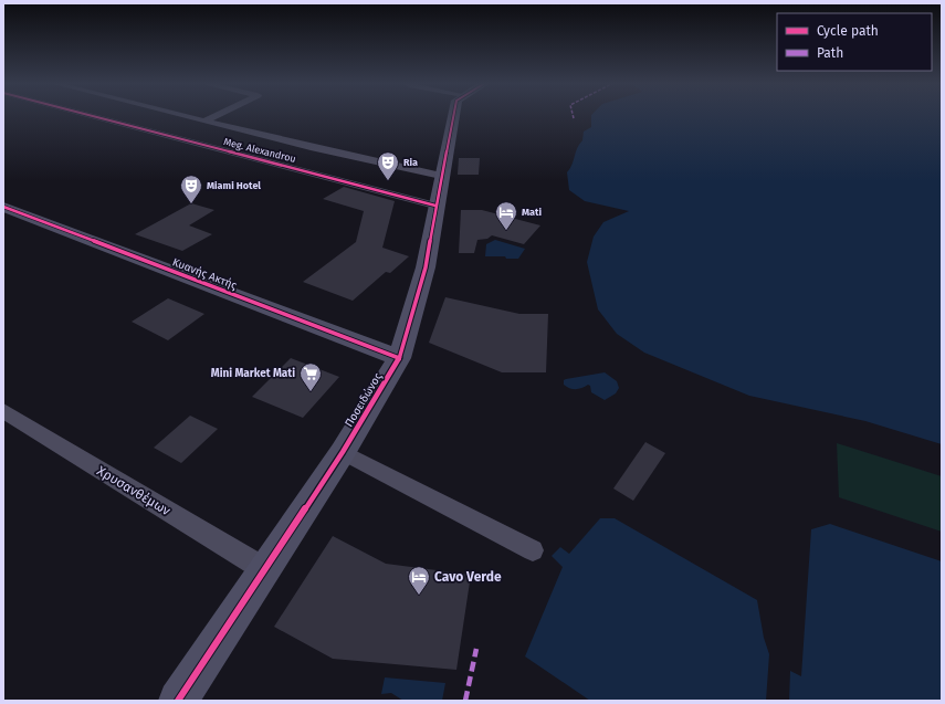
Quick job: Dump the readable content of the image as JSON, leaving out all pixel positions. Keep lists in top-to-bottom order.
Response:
{
  "streets": {
    "street": [
      "Meg. Alexandrou",
      "Κυανής Ακτής",
      "Ποσειδώνος",
      "Χρυσανθέμων"
    ]
  },
  "crossings": [
    ["Meg. Alexandrou", "Ποσειδώνος"],
    ["Κυανής Ακτής", "Ποσειδώνος"],
    ["Ποσειδώνος", "Χρυσανθέμων"]
  ],
  "places": {
    "theatre": ["Ria", "Miami Hotel"],
    "hotel": ["Mati", "Cavo Verde"],
    "supermarket": ["Mini Market Mati"]
  },
  "legend": ["Cycle path", "Path"]
}
